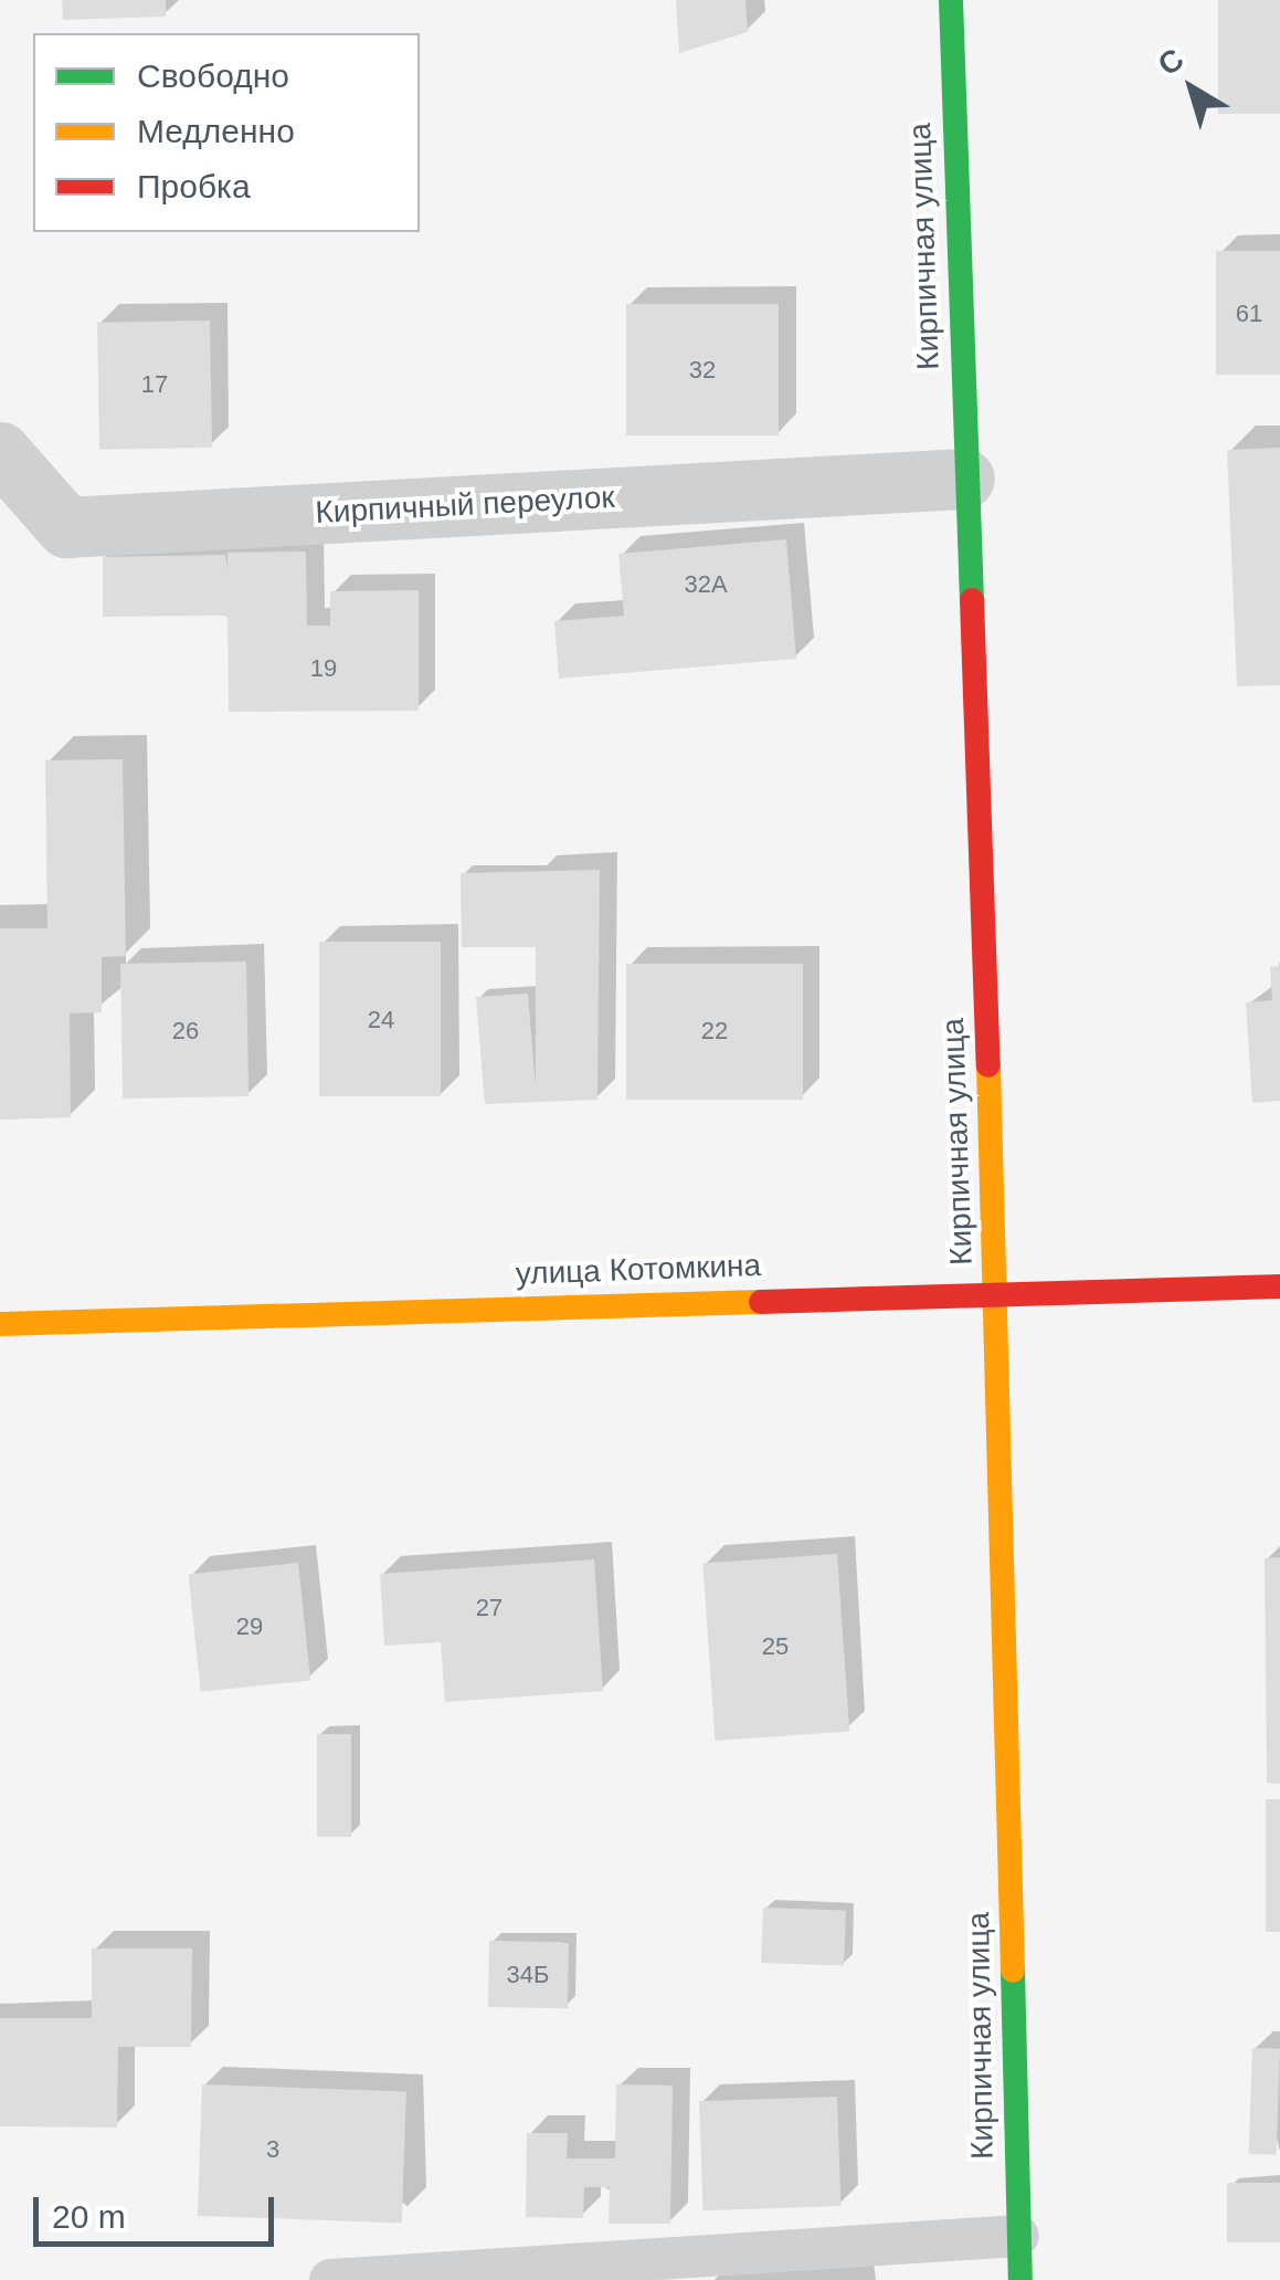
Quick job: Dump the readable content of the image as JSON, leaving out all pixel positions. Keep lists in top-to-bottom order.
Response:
{
  "streets": {
    "street": ["Кирпичная улица", "Кирпичный переулок", "улица Котомкина"]
  },
  "crossings": [
    ["Кирпичная улица", "Кирпичный переулок"],
    ["Кирпичная улица", "улица Котомкина"]
  ],
  "house_numbers": [
    "61",
    "32",
    "17",
    "32А",
    "19",
    "24",
    "26",
    "22",
    "27",
    "29",
    "25",
    "34Б",
    "3"
  ],
  "legend": ["Свободно", "Медленно", "Пробка"],
  "scale_bar": "20 m",
  "north": "top left"
}
